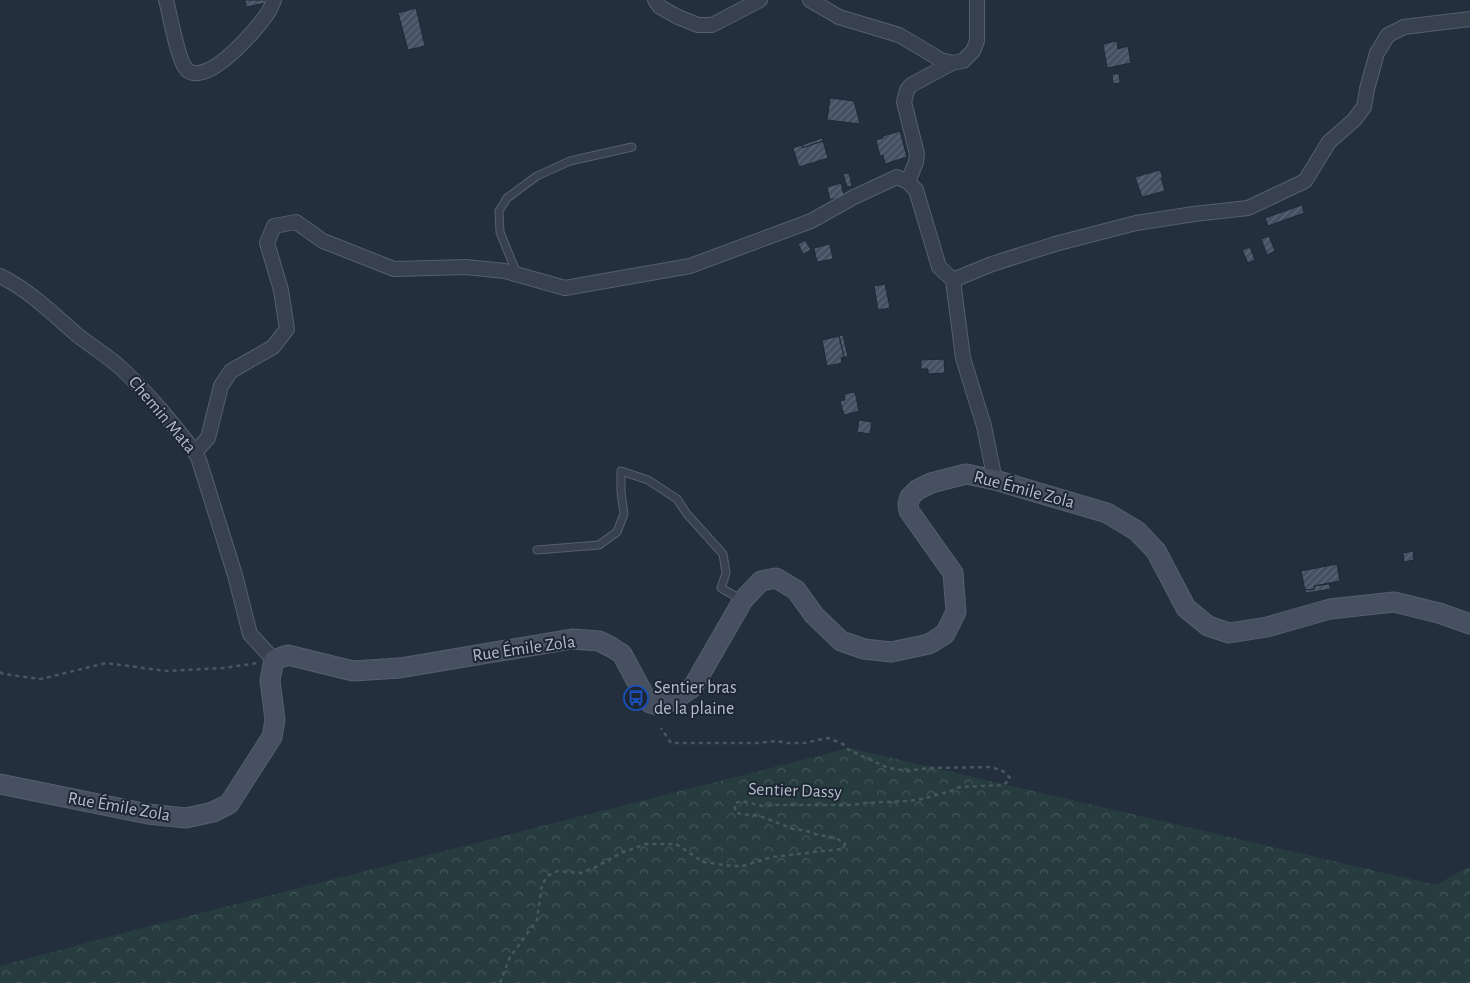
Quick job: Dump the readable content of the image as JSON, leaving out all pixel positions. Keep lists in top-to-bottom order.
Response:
{
  "streets": {
    "main road": ["Rue Émile Zola"],
    "street": ["Chemin Mata"],
    "path": ["Sentier Dassy"]
  },
  "crossings": [
    ["Chemin Mata", "Rue Émile Zola"]
  ],
  "places": {
    "bus stop": ["Sentier bras de la plaine"]
  }
}
